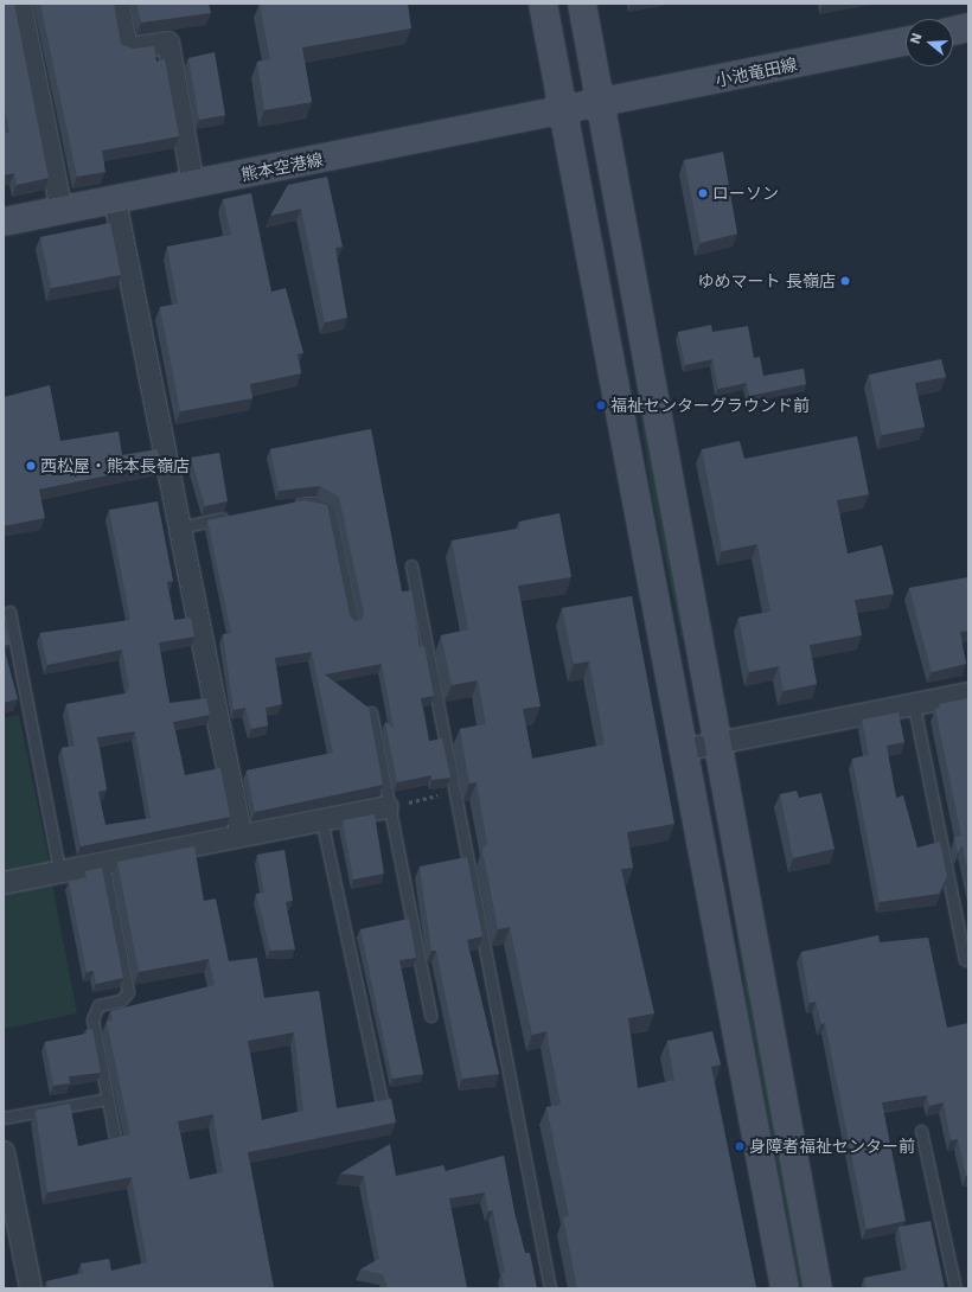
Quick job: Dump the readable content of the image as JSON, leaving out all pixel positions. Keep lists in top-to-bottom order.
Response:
{
  "streets": {
    "street": ["小池竜田線", "熊本空港線"]
  },
  "crossings": [
    ["小池竜田線", "熊本空港線"]
  ],
  "places": [
    "ローソン",
    "ゆめマート 長嶺店",
    "福祉センターグラウンド前",
    "西松屋・熊本長嶺店",
    "身障者福祉センター前"
  ],
  "north": "left"
}
